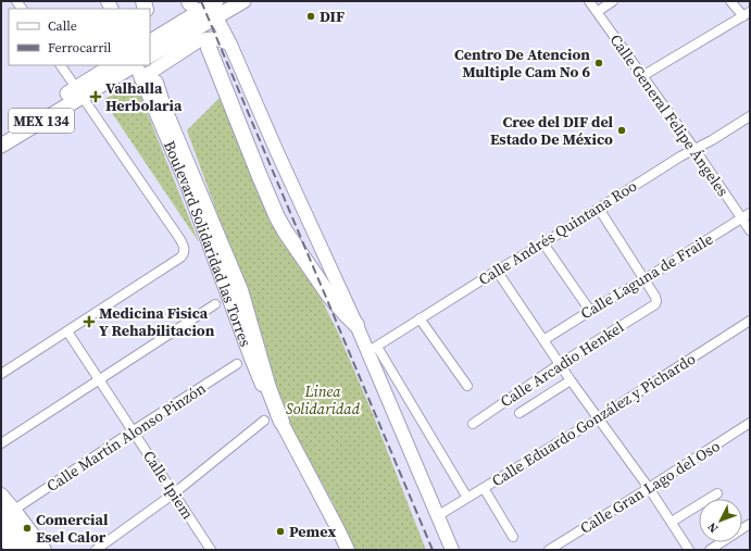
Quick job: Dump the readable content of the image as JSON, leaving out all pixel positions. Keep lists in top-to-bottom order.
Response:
{
  "streets": {
    "highway": ["Boulevard Solidaridad las Torres"],
    "main road": ["MEX 134"],
    "street": [
      "Calle General Felipe Ángeles",
      "Calle Andrés Quintana Roo",
      "Calle Laguna de Fraile",
      "Calle Arcadio Henkel",
      "Calle Eduardo González y Pichardo",
      "Calle Martín Alonso Pinzón",
      "Calle Ipiem",
      "Calle Gran Lago del Oso"
    ]
  },
  "crossings": [
    ["Calle General Felipe Ángeles", "Calle Andrés Quintana Roo"],
    ["Calle General Felipe Ángeles", "Calle Laguna de Fraile"],
    ["Calle Laguna de Fraile", "Calle Arcadio Henkel"],
    ["Calle Martín Alonso Pinzón", "Calle Ipiem"]
  ],
  "parks": ["Linea Solidaridad"],
  "places": {
    "other": [
      "DIF",
      "Centro De Atencion Multiple Cam No 6",
      "Cree del DIF del Estado De México",
      "Comercial Esel Calor",
      "Pemex"
    ],
    "health": ["Valhalla Herbolaria", "Medicina Fisica Y Rehabilitacion"]
  },
  "legend": ["Calle", "Ferrocarril"],
  "north": "bottom left"
}
